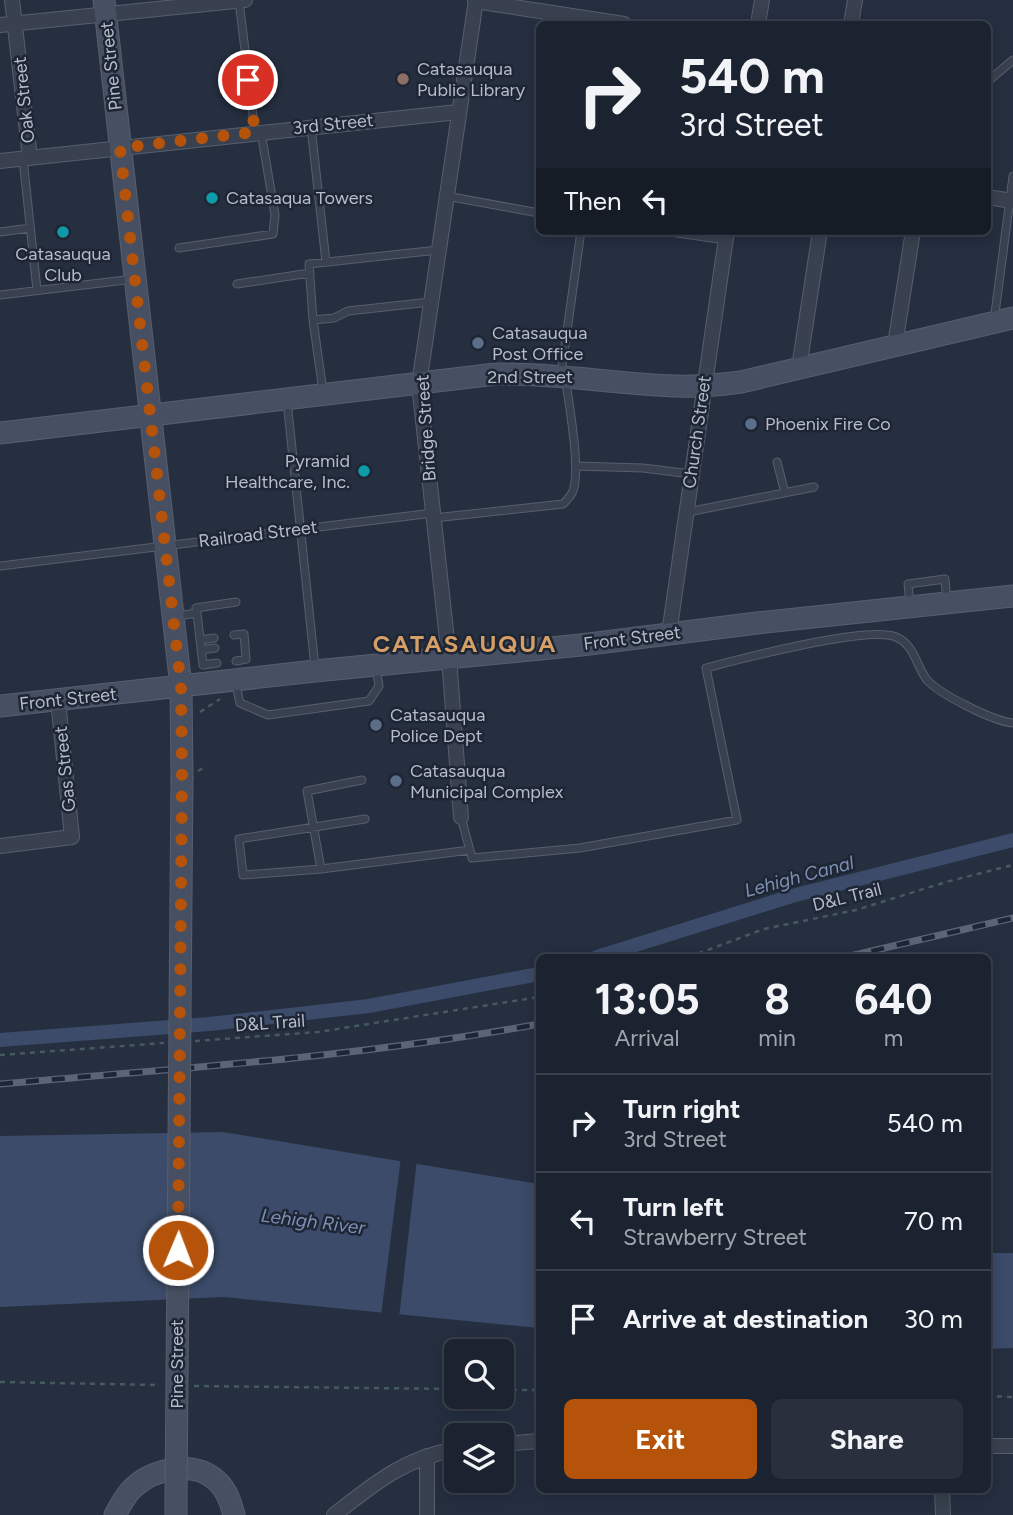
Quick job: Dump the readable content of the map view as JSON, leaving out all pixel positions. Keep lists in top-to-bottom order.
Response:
{
  "streets": {
    "main road": ["Pine Street", "2nd Street", "Front Street"],
    "street": [
      "Oak Street",
      "3rd Street",
      "Bridge Street",
      "Church Street",
      "Gas Street"
    ],
    "lane": ["Railroad Street"],
    "path": ["D&L Trail"]
  },
  "crossings": [
    ["Pine Street", "3rd Street"],
    ["Pine Street", "2nd Street"],
    ["Pine Street", "Railroad Street"],
    ["Pine Street", "Front Street"],
    ["Oak Street", "3rd Street"],
    ["3rd Street", "Bridge Street"],
    ["2nd Street", "Bridge Street"],
    ["2nd Street", "Church Street"],
    ["Bridge Street", "Railroad Street"],
    ["Bridge Street", "Front Street"],
    ["Church Street", "Front Street"],
    ["Front Street", "Gas Street"]
  ],
  "districts": ["CATASAUQUA"],
  "water": ["Lehigh Canal", "Lehigh River"],
  "places": [
    "Catasauqua Public Library",
    "Catasaqua Towers",
    "Catasauqua Club",
    "Catasauqua Post Office",
    "Phoenix Fire Co",
    "Pyramid Healthcare, Inc.",
    "Catasauqua Police Dept",
    "Catasauqua Municipal Complex"
  ],
  "page": {
    "turn": ["540 m", "3rd Street"],
    "then": "Then",
    "eta": [
      "13:05",
      "Arrival",
      "8",
      "min",
      "640",
      "m"
    ],
    "list": [
      {
        "name": "Turn right",
        "note": "3rd Street",
        "value": "540 m"
      },
      {
        "name": "Turn left",
        "note": "Strawberry Street",
        "value": "70 m"
      },
      {
        "name": "Arrive at destination",
        "value": "30 m"
      }
    ],
    "buttons": ["Exit", "Share"]
  }
}
